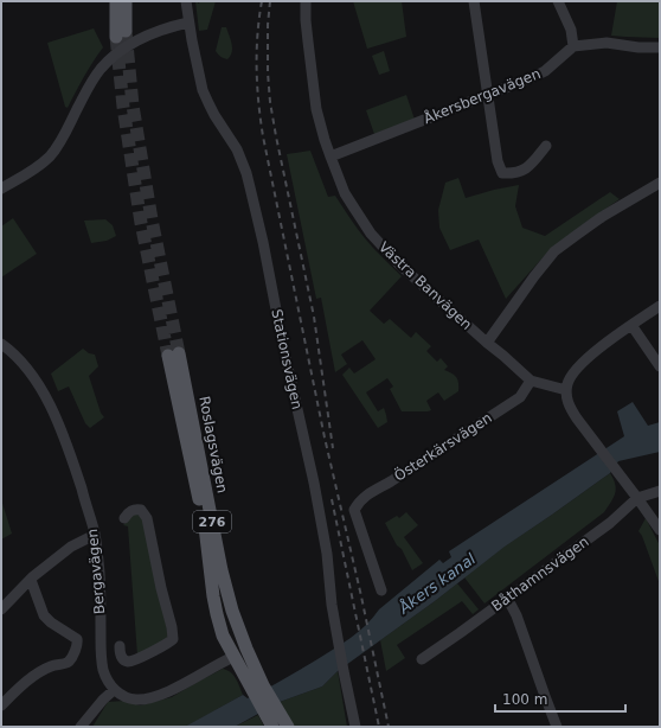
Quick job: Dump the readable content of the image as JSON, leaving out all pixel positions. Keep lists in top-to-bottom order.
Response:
{
  "streets": {
    "main road": ["Roslagsvägen", "276"],
    "street": [
      "Åkersbergavägen",
      "Västra Banvägen",
      "Stationsvägen",
      "Österkärsvägen",
      "Bergavägen",
      "Båthamnsvägen"
    ]
  },
  "crossings": [
    ["Åkersbergavägen", "Västra Banvägen"],
    ["Västra Banvägen", "Österkärsvägen"]
  ],
  "water": ["Åkers kanal"],
  "scale_bar": "100 m"
}
